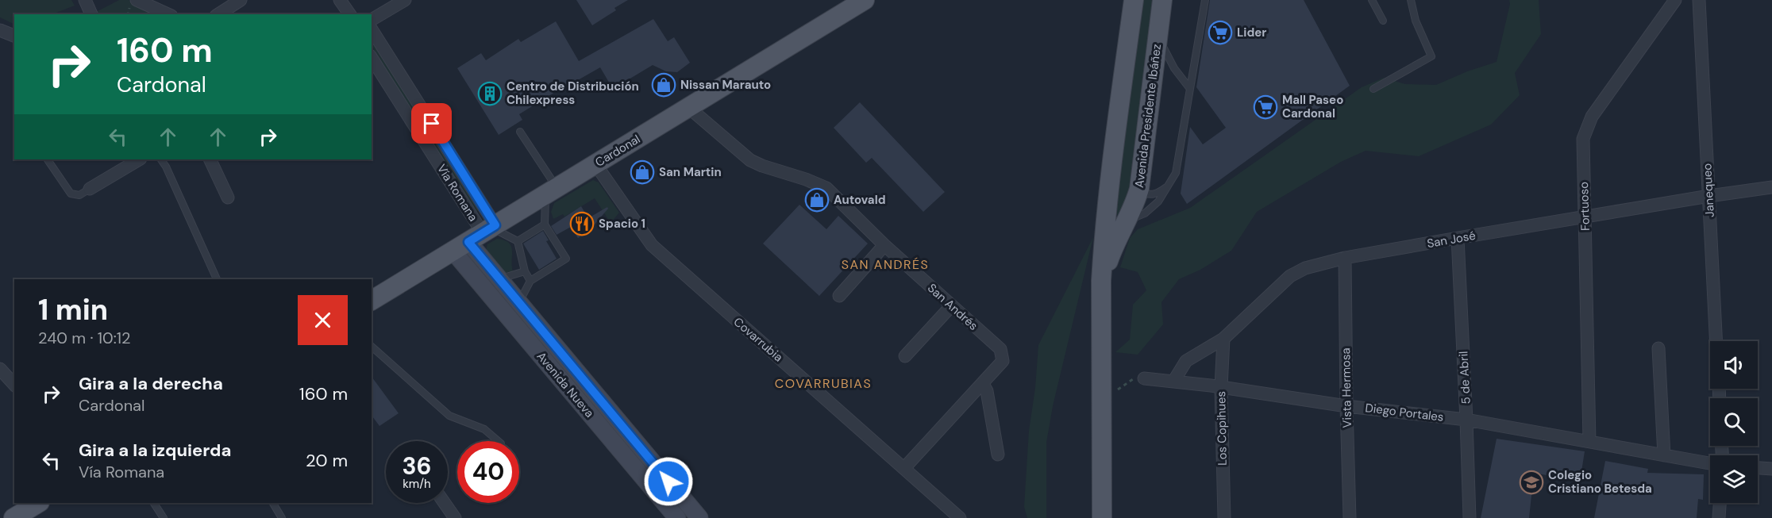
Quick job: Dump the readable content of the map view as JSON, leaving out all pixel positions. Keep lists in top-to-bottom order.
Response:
{
  "streets": {
    "main road": ["Avenida Presidente Ibáñez", "Cardonal"],
    "street": [
      "Janequeo",
      "Vía Romana",
      "Fortuoso",
      "San José",
      "San Andrés",
      "Covarrubia",
      "5 de Abril",
      "Avenida Nueva",
      "Vista Hermosa",
      "Diego Portales",
      "Los Copihues"
    ]
  },
  "crossings": [
    ["Cardonal", "Vía Romana"],
    ["Cardonal", "San Andrés"],
    ["Cardonal", "Covarrubia"],
    ["Cardonal", "Avenida Nueva"],
    ["Janequeo", "San José"],
    ["Vía Romana", "Avenida Nueva"],
    ["Fortuoso", "San José"],
    ["Fortuoso", "Diego Portales"],
    ["San José", "5 de Abril"],
    ["San José", "Vista Hermosa"],
    ["San José", "Diego Portales"],
    ["San José", "Los Copihues"],
    ["San Andrés", "Covarrubia"],
    ["5 de Abril", "Diego Portales"],
    ["Vista Hermosa", "Diego Portales"],
    ["Diego Portales", "Los Copihues"]
  ],
  "districts": ["SAN ANDRÉS", "COVARRUBIAS"],
  "places": {
    "supermarket": ["Lider", "Mall Paseo Cardonal"],
    "shop": ["Nissan Marauto", "San Martin", "Autovald"],
    "building": ["Centro de Distribución Chilexpress"],
    "restaurant": ["Spacio 1"],
    "school or university": ["Colegio Cristiano Betesda"]
  },
  "page": {
    "turn": ["160 m", "Cardonal"],
    "heading": ["1 min", "240 m · 10:12"],
    "list": [
      {
        "name": "Gira a la derecha",
        "note": "Cardonal",
        "value": "160 m"
      },
      {
        "name": "Gira a la izquierda",
        "note": "Vía Romana",
        "value": "20 m"
      }
    ],
    "speed": "36 km/h",
    "limit": "40"
  }
}
